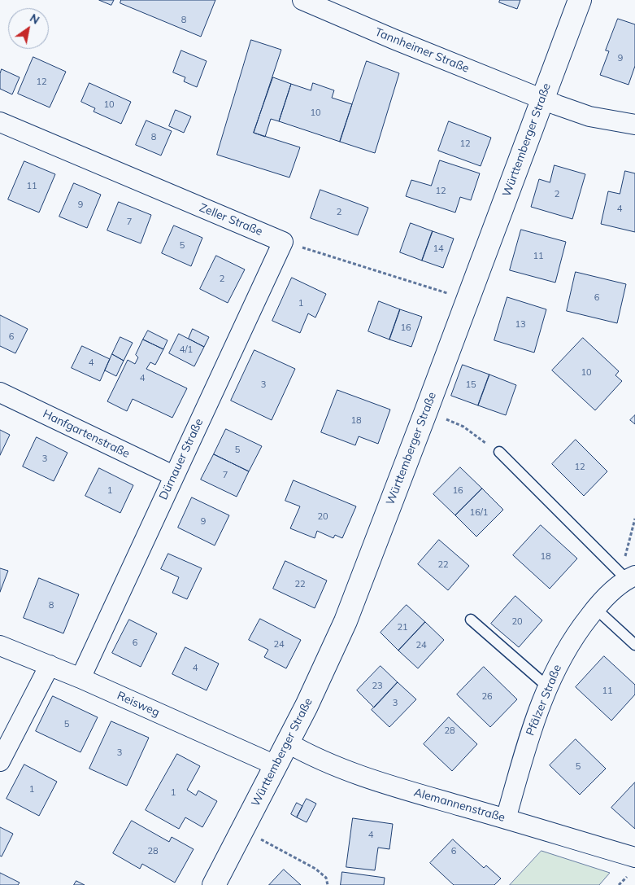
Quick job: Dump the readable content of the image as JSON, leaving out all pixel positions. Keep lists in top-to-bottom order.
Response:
{
  "streets": {
    "main road": ["Württemberger Straße"],
    "street": [
      "Tannheimer Straße",
      "Zeller Straße",
      "Hanfgartenstraße",
      "Dürnauer Straße",
      "Pfälzer Straße",
      "Reisweg",
      "Alemannenstraße"
    ]
  },
  "crossings": [
    ["Tannheimer Straße", "Württemberger Straße"],
    ["Württemberger Straße", "Reisweg"],
    ["Württemberger Straße", "Alemannenstraße"],
    ["Zeller Straße", "Dürnauer Straße"],
    ["Hanfgartenstraße", "Dürnauer Straße"],
    ["Dürnauer Straße", "Reisweg"],
    ["Pfälzer Straße", "Alemannenstraße"]
  ],
  "house_numbers": [
    "8",
    "9",
    "12",
    "10",
    "10",
    "8",
    "12",
    "11",
    "12",
    "2",
    "9",
    "4",
    "2",
    "7",
    "5",
    "14",
    "11",
    "2",
    "6",
    "1",
    "13",
    "16",
    "6",
    "4/1",
    "4",
    "10",
    "4",
    "3",
    "15",
    "18",
    "5",
    "3",
    "12",
    "7",
    "1",
    "16",
    "16/1",
    "20",
    "9",
    "18",
    "22",
    "22",
    "8",
    "20",
    "21",
    "6",
    "24",
    "24",
    "4",
    "23",
    "11",
    "26",
    "3",
    "5",
    "28",
    "3",
    "5",
    "1",
    "1",
    "4",
    "28",
    "6"
  ],
  "north": "top right"
}
